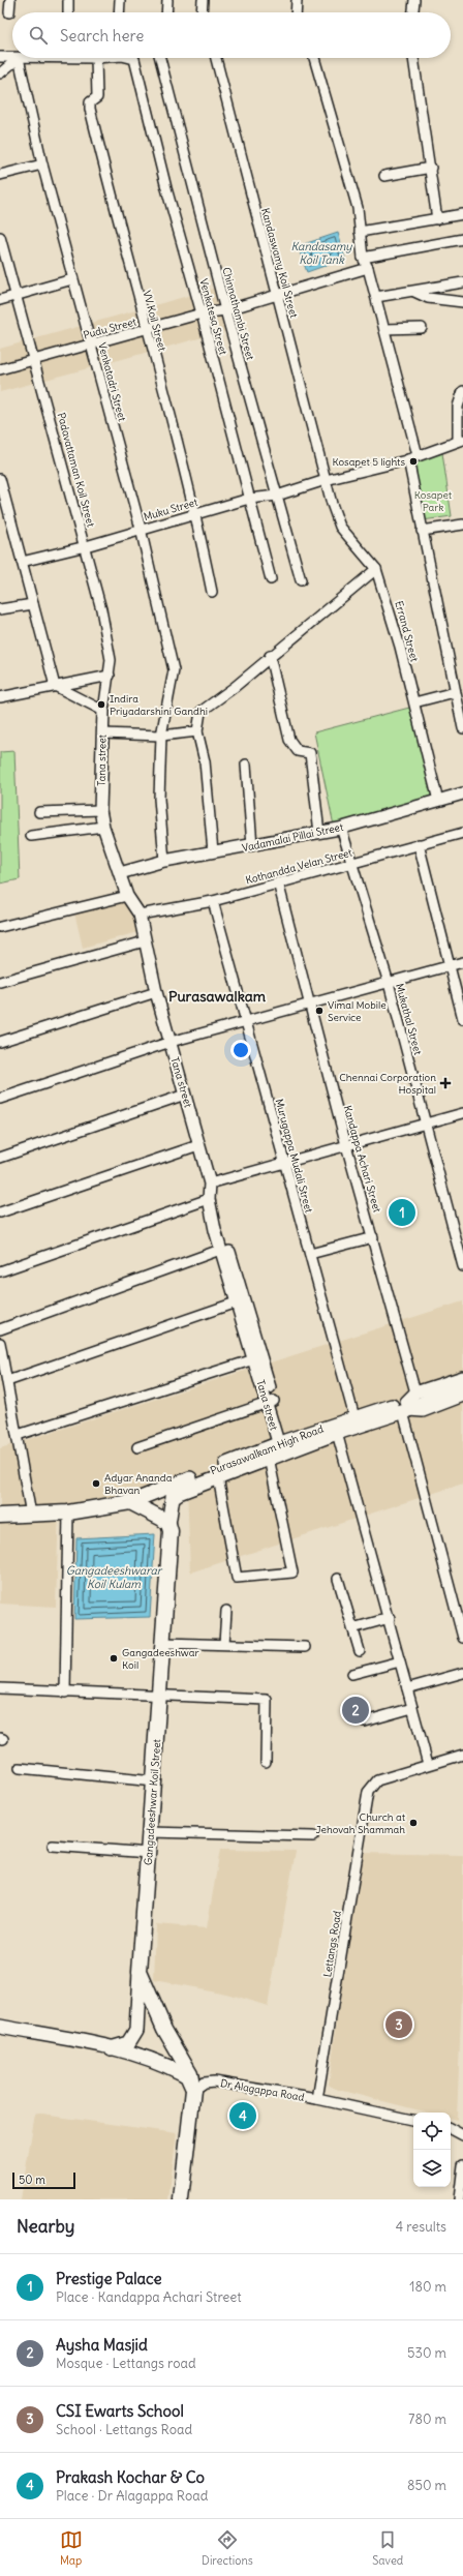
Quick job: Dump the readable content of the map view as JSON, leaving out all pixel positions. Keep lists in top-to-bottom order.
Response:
{
  "streets": {
    "main road": ["Purasawalkam High Road", "Gangadeeshwar Koil Street"],
    "street": [
      "Kandaswamy Koil Street",
      "Chinnathambi Street",
      "Venkatesa Street",
      "VV Koil Street",
      "Pudu Street",
      "Venkatadri Street",
      "Padavattaman Koil Street",
      "Muku Street",
      "Errand Street",
      "Tana street",
      "Vadamalai Pillai Street",
      "Kothandda Velan Street",
      "Mukathal Street",
      "Murugappa Mudali Street",
      "Kandappa Achari Street",
      "Lettangs Road",
      "Dr Alagappa Road"
    ]
  },
  "crossings": [
    ["Kandaswamy Koil Street", "Pudu Street"],
    ["Kandaswamy Koil Street", "Muku Street"],
    ["Kandaswamy Koil Street", "Errand Street"],
    ["Chinnathambi Street", "Pudu Street"],
    ["Chinnathambi Street", "Muku Street"],
    ["Venkatesa Street", "Pudu Street"],
    ["Venkatesa Street", "Muku Street"],
    ["VV Koil Street", "Pudu Street"],
    ["VV Koil Street", "Muku Street"],
    ["Pudu Street", "Venkatadri Street"],
    ["Pudu Street", "Padavattaman Koil Street"],
    ["Venkatadri Street", "Muku Street"],
    ["Venkatadri Street", "Vadamalai Pillai Street"],
    ["Padavattaman Koil Street", "Muku Street"],
    ["Padavattaman Koil Street", "Tana street"],
    ["Muku Street", "Errand Street"],
    ["Errand Street", "Vadamalai Pillai Street"],
    ["Tana street", "Vadamalai Pillai Street"],
    ["Tana street", "Kothandda Velan Street"],
    ["Tana street", "Purasawalkam High Road"],
    ["Vadamalai Pillai Street", "Mukathal Street"],
    ["Kothandda Velan Street", "Mukathal Street"],
    ["Kothandda Velan Street", "Murugappa Mudali Street"],
    ["Kothandda Velan Street", "Kandappa Achari Street"],
    ["Murugappa Mudali Street", "Purasawalkam High Road"],
    ["Kandappa Achari Street", "Purasawalkam High Road"],
    ["Purasawalkam High Road", "Gangadeeshwar Koil Street"],
    ["Lettangs Road", "Dr Alagappa Road"]
  ],
  "districts": ["Purasawalkam"],
  "water": ["Kandasamy Koil Tank", "Gangadeeshwarar Koil Kulam"],
  "parks": ["Kosapet Park"],
  "places": {
    "other": [
      "Kosapet 5 lights",
      "Indira Priyadarshini Gandhi",
      "Vimal Mobile Service",
      "Adyar Ananda Bhavan",
      "Gangadeeshwar Koil",
      "Church at Jehovah Shammah"
    ],
    "health": ["Chennai Corporation Hospital"]
  },
  "scale_bar": "50 m",
  "page": {
    "search": "Search here",
    "pins": [
      "1",
      "2",
      "3",
      "4"
    ],
    "scale": "50 m",
    "heading": ["Nearby", "4 results"],
    "list": [
      {
        "mark": "1",
        "name": "Prestige Palace",
        "note": "Place · Kandappa Achari Street",
        "value": "180 m"
      },
      {
        "mark": "2",
        "name": "Aysha Masjid",
        "note": "Mosque · Lettangs road",
        "value": "530 m"
      },
      {
        "mark": "3",
        "name": "CSI Ewarts School",
        "note": "School · Lettangs Road",
        "value": "780 m"
      },
      {
        "mark": "4",
        "name": "Prakash Kochar & Co",
        "note": "Place · Dr Alagappa Road",
        "value": "850 m"
      }
    ],
    "nav": ["Map", "Directions", "Saved"]
  }
}
